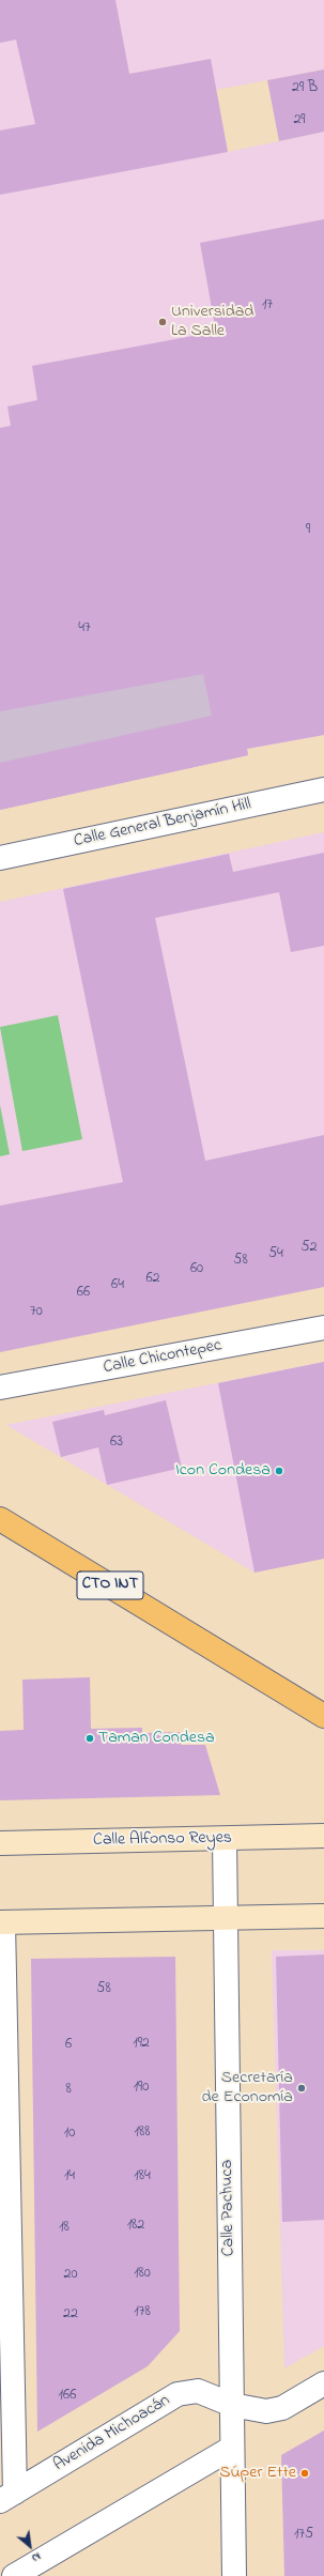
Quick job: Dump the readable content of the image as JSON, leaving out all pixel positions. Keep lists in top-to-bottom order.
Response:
{
  "streets": {
    "main road": ["CTO INT", "Calle Alfonso Reyes"],
    "street": [
      "Calle General Benjamín Hill",
      "Calle Chicontepec",
      "Calle Pachuca",
      "Avenida Michoacán"
    ]
  },
  "crossings": [
    ["Calle Alfonso Reyes", "Calle Pachuca"],
    ["Calle Pachuca", "Avenida Michoacán"]
  ],
  "places": [
    "Universidad La Salle",
    "Icon Condesa",
    "Taman Condesa",
    "Secretaría de Economía",
    "Súper Ette"
  ],
  "house_numbers": [
    "29 B",
    "29",
    "17",
    "9",
    "47",
    "52",
    "54",
    "58",
    "60",
    "62",
    "64",
    "66",
    "70",
    "63",
    "58",
    "192",
    "6",
    "190",
    "8",
    "188",
    "10",
    "14",
    "184",
    "182",
    "18",
    "180",
    "20",
    "178",
    "22",
    "166",
    "175"
  ],
  "north": "bottom right"
}
